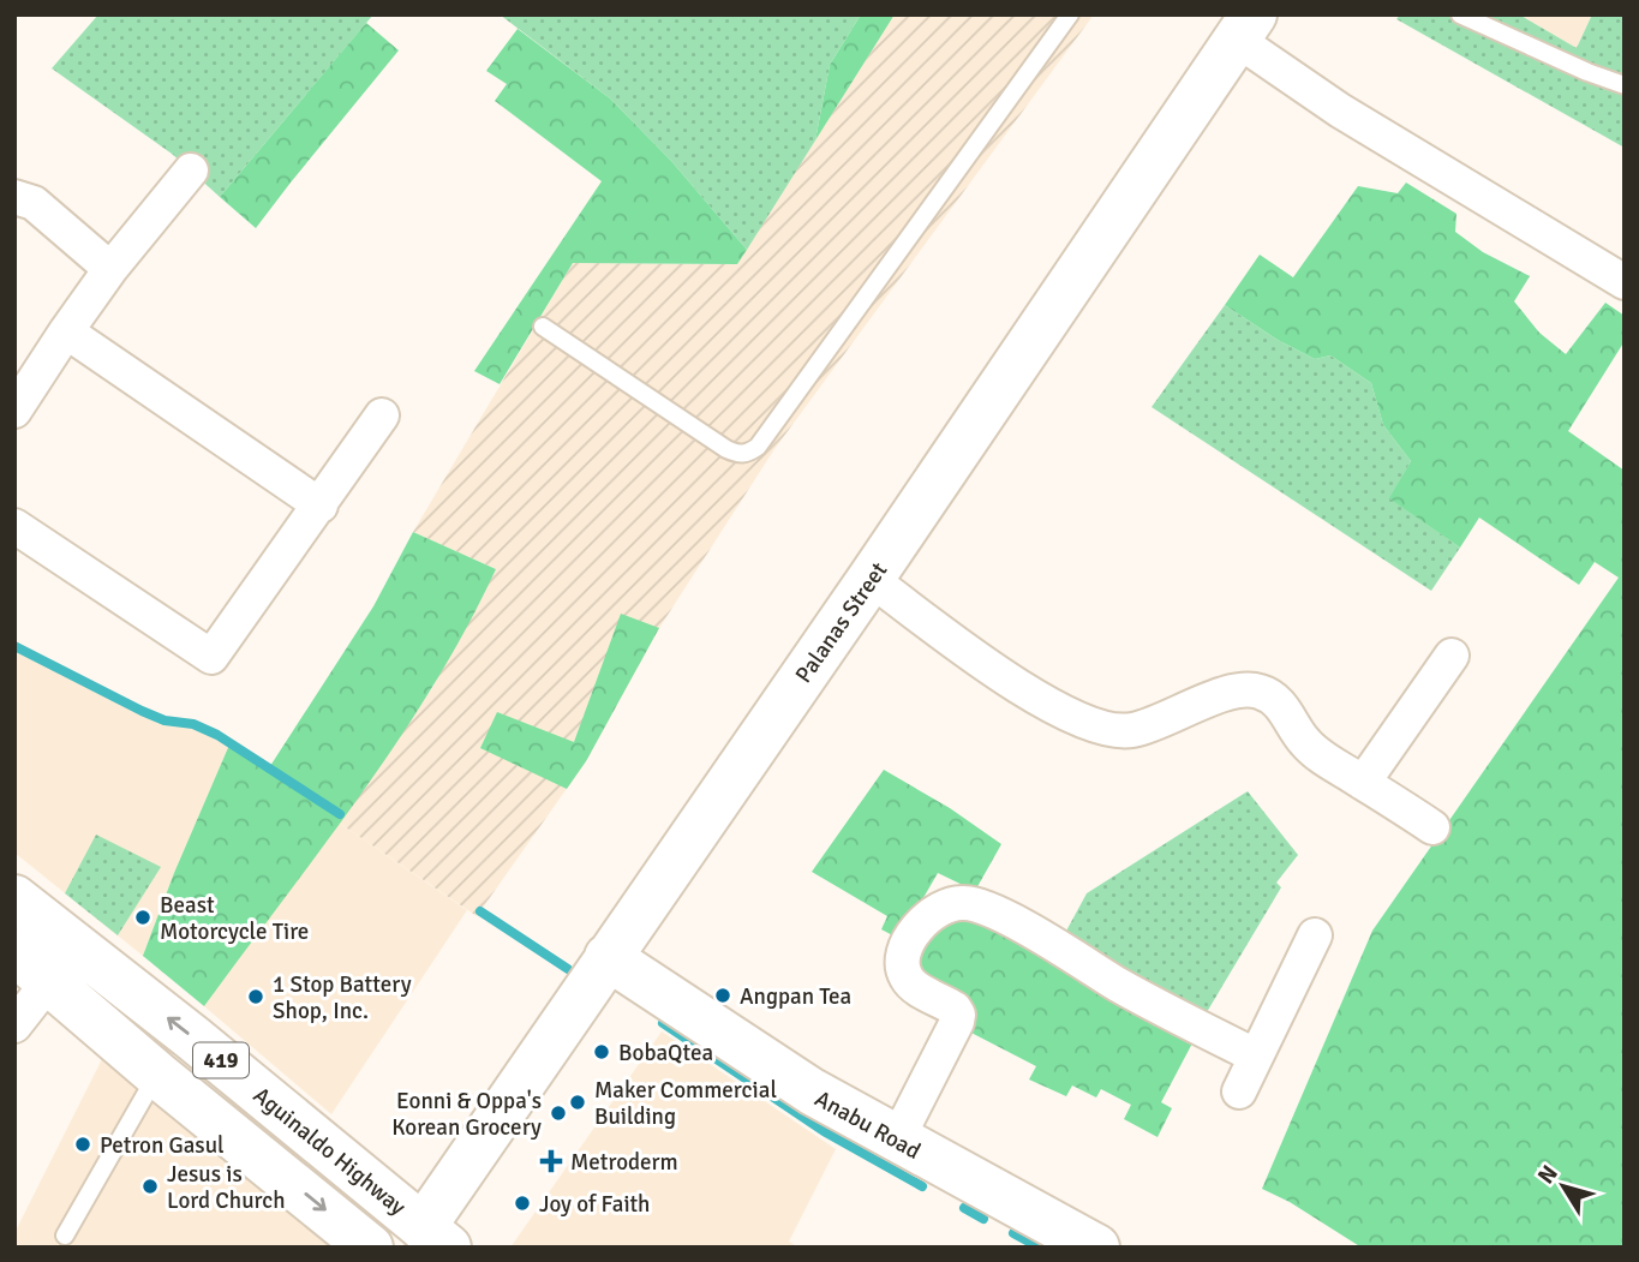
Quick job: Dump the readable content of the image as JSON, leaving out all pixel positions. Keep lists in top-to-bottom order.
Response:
{
  "streets": {
    "main road": [
      "Palanas Street",
      "419",
      "Anabu Road",
      "Aguinaldo Highway"
    ]
  },
  "crossings": [
    ["Palanas Street", "Anabu Road"],
    ["Palanas Street", "Aguinaldo Highway"]
  ],
  "places": {
    "other": [
      "Beast Motorcycle Tire",
      "Angpan Tea",
      "1 Stop Battery Shop, Inc.",
      "BobaQtea",
      "Maker Commercial Building",
      "Eonni & Oppa's Korean Grocery",
      "Petron Gasul",
      "Jesus is Lord Church",
      "Joy of Faith"
    ],
    "health": ["Metroderm"]
  },
  "north": "top left"
}
